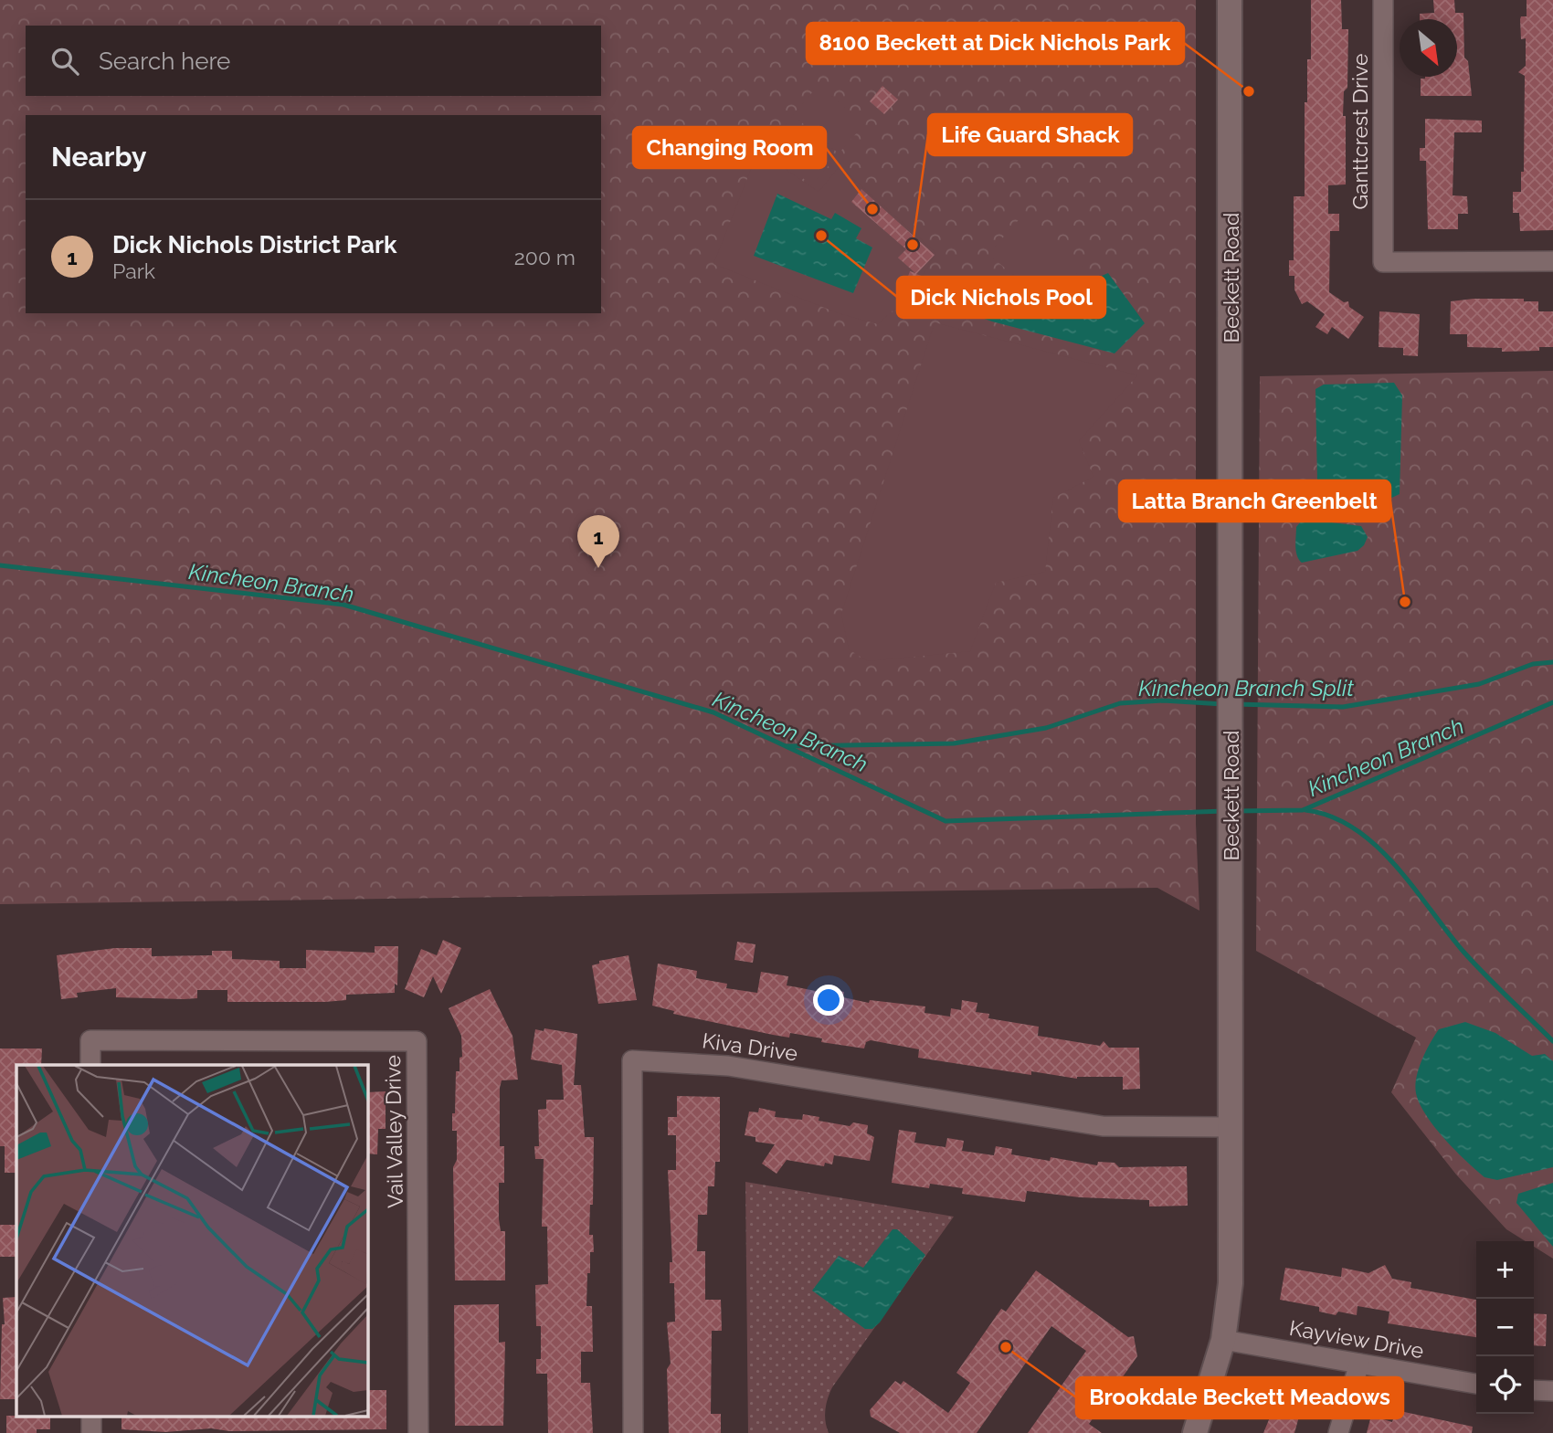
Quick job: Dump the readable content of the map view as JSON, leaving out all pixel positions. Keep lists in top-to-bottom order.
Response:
{
  "streets": {
    "street": [
      "Ganttcrest Drive",
      "Beckett Road",
      "Kiva Drive",
      "Vail Valley Drive",
      "Kayview Drive"
    ]
  },
  "crossings": [
    ["Beckett Road", "Kiva Drive"],
    ["Beckett Road", "Kayview Drive"]
  ],
  "water": ["Kincheon Branch", "Kincheon Branch Split"],
  "places": [
    "8100 Beckett at Dick Nichols Park",
    "Changing Room",
    "Dick Nichols Pool",
    "Life Guard Shack",
    "Latta Branch Greenbelt",
    "Brookdale Beckett Meadows"
  ],
  "north": "bottom right",
  "page": {
    "search": "Search here",
    "heading": "Nearby",
    "list": [
      {
        "mark": "1",
        "name": "Dick Nichols District Park",
        "note": "Park",
        "value": "200 m"
      }
    ],
    "pins": "1",
    "map_buttons": ["+", "−"]
  }
}
